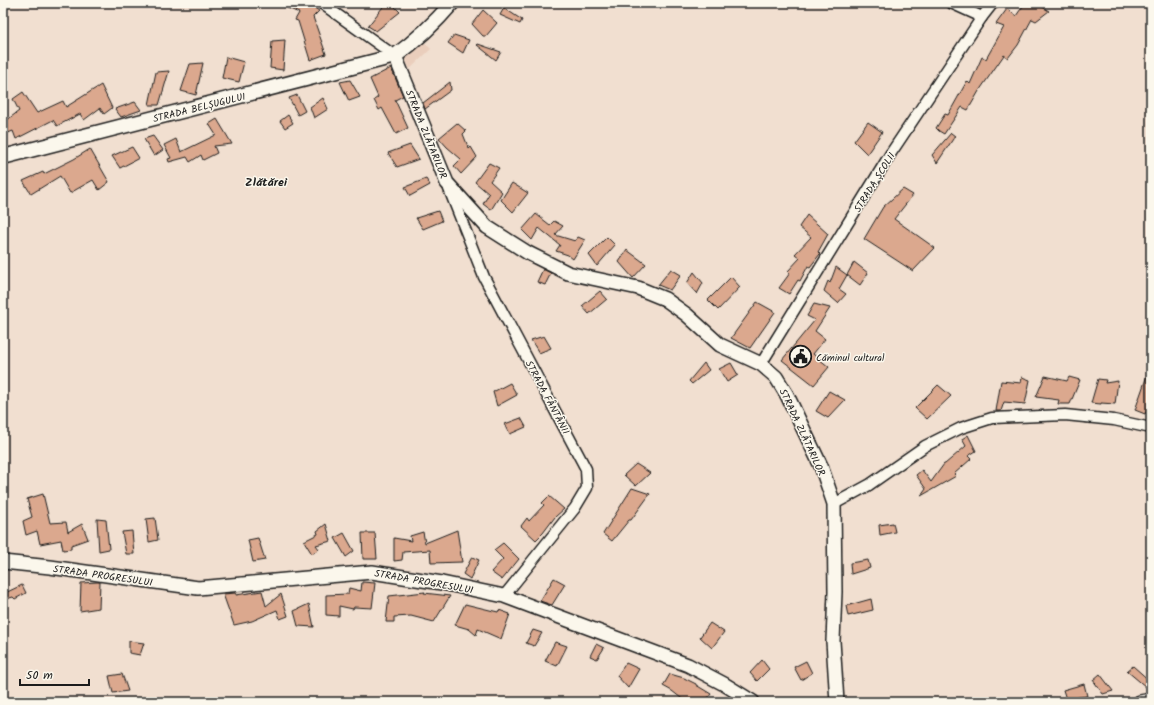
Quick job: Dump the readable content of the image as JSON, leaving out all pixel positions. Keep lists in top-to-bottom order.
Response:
{
  "streets": {
    "main road": ["STRADA BELȘUGULUI"],
    "street": [
      "STRADA ZLĂTARILOR",
      "STRADA ȘCOLII",
      "STRADA FÂNTÂNII",
      "STRADA PROGRESULUI"
    ]
  },
  "crossings": [
    ["STRADA BELȘUGULUI", "STRADA ZLĂTARILOR"],
    ["STRADA ZLĂTARILOR", "STRADA ȘCOLII"],
    ["STRADA ZLĂTARILOR", "STRADA FÂNTÂNII"],
    ["STRADA FÂNTÂNII", "STRADA PROGRESULUI"]
  ],
  "districts": ["Zlătărei"],
  "places": {
    "public building": ["Căminul cultural"]
  },
  "scale_bar": "50 m"
}
